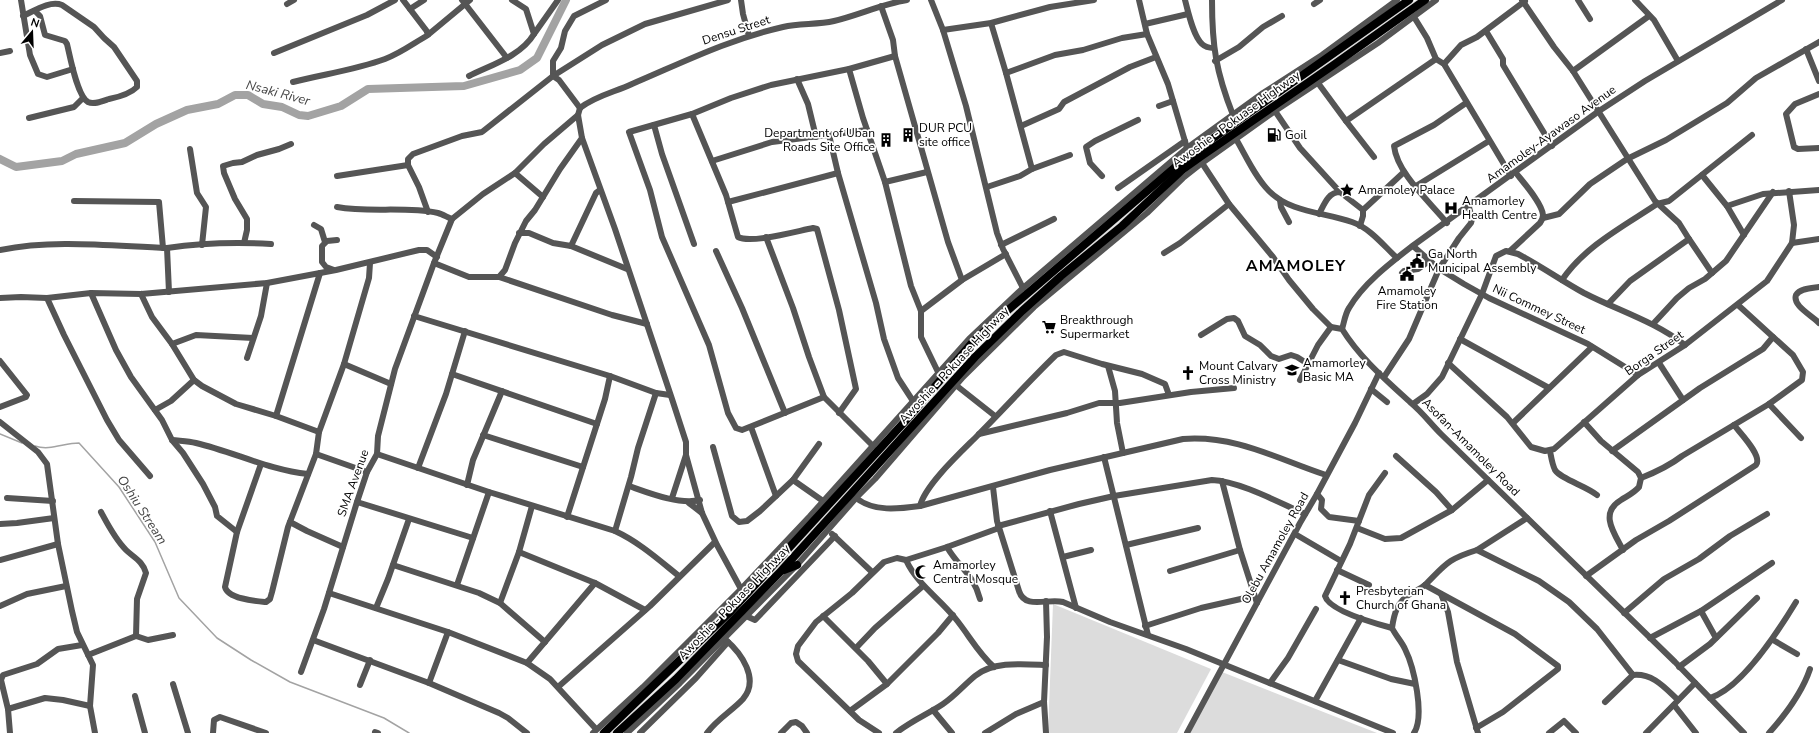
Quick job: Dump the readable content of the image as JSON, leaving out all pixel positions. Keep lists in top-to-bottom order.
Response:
{
  "streets": {
    "main road": ["Awoshie - Pokuase Highway"],
    "street": [
      "Densu Street",
      "Amamoley-Ayawaso Avenue",
      "Nii Commey Street",
      "Borga Street",
      "Asofan-Amamoley Road",
      "SMA Avenue",
      "Olebu Amamoley Road"
    ]
  },
  "crossings": [
    ["Amamoley-Ayawaso Avenue", "Nii Commey Street"],
    ["Amamoley-Ayawaso Avenue", "Asofan-Amamoley Road"],
    ["Amamoley-Ayawaso Avenue", "Olebu Amamoley Road"],
    ["Nii Commey Street", "Borga Street"],
    ["Nii Commey Street", "Olebu Amamoley Road"],
    ["Asofan-Amamoley Road", "Olebu Amamoley Road"]
  ],
  "districts": ["AMAMOLEY"],
  "water": ["Nsaki River", "Oshiu Stream"],
  "places": {
    "building": ["DUR PCU site office", "Department of Uban Roads Site Office"],
    "fuel station": ["Goil"],
    "place": ["Amamoley Palace"],
    "hospital": ["Amamorley Health Centre"],
    "public building": ["Ga North Municipal Assembly", "Amamoley Fire Station"],
    "supermarket": ["Breakthrough Supermarket"],
    "school or university": ["Amamorley Basic MA"],
    "church": ["Mount Calvary Cross Ministry", "Presbyterian Church of Ghana"],
    "mosque": ["Amamorley Central Mosque"]
  },
  "north": "top"
}
